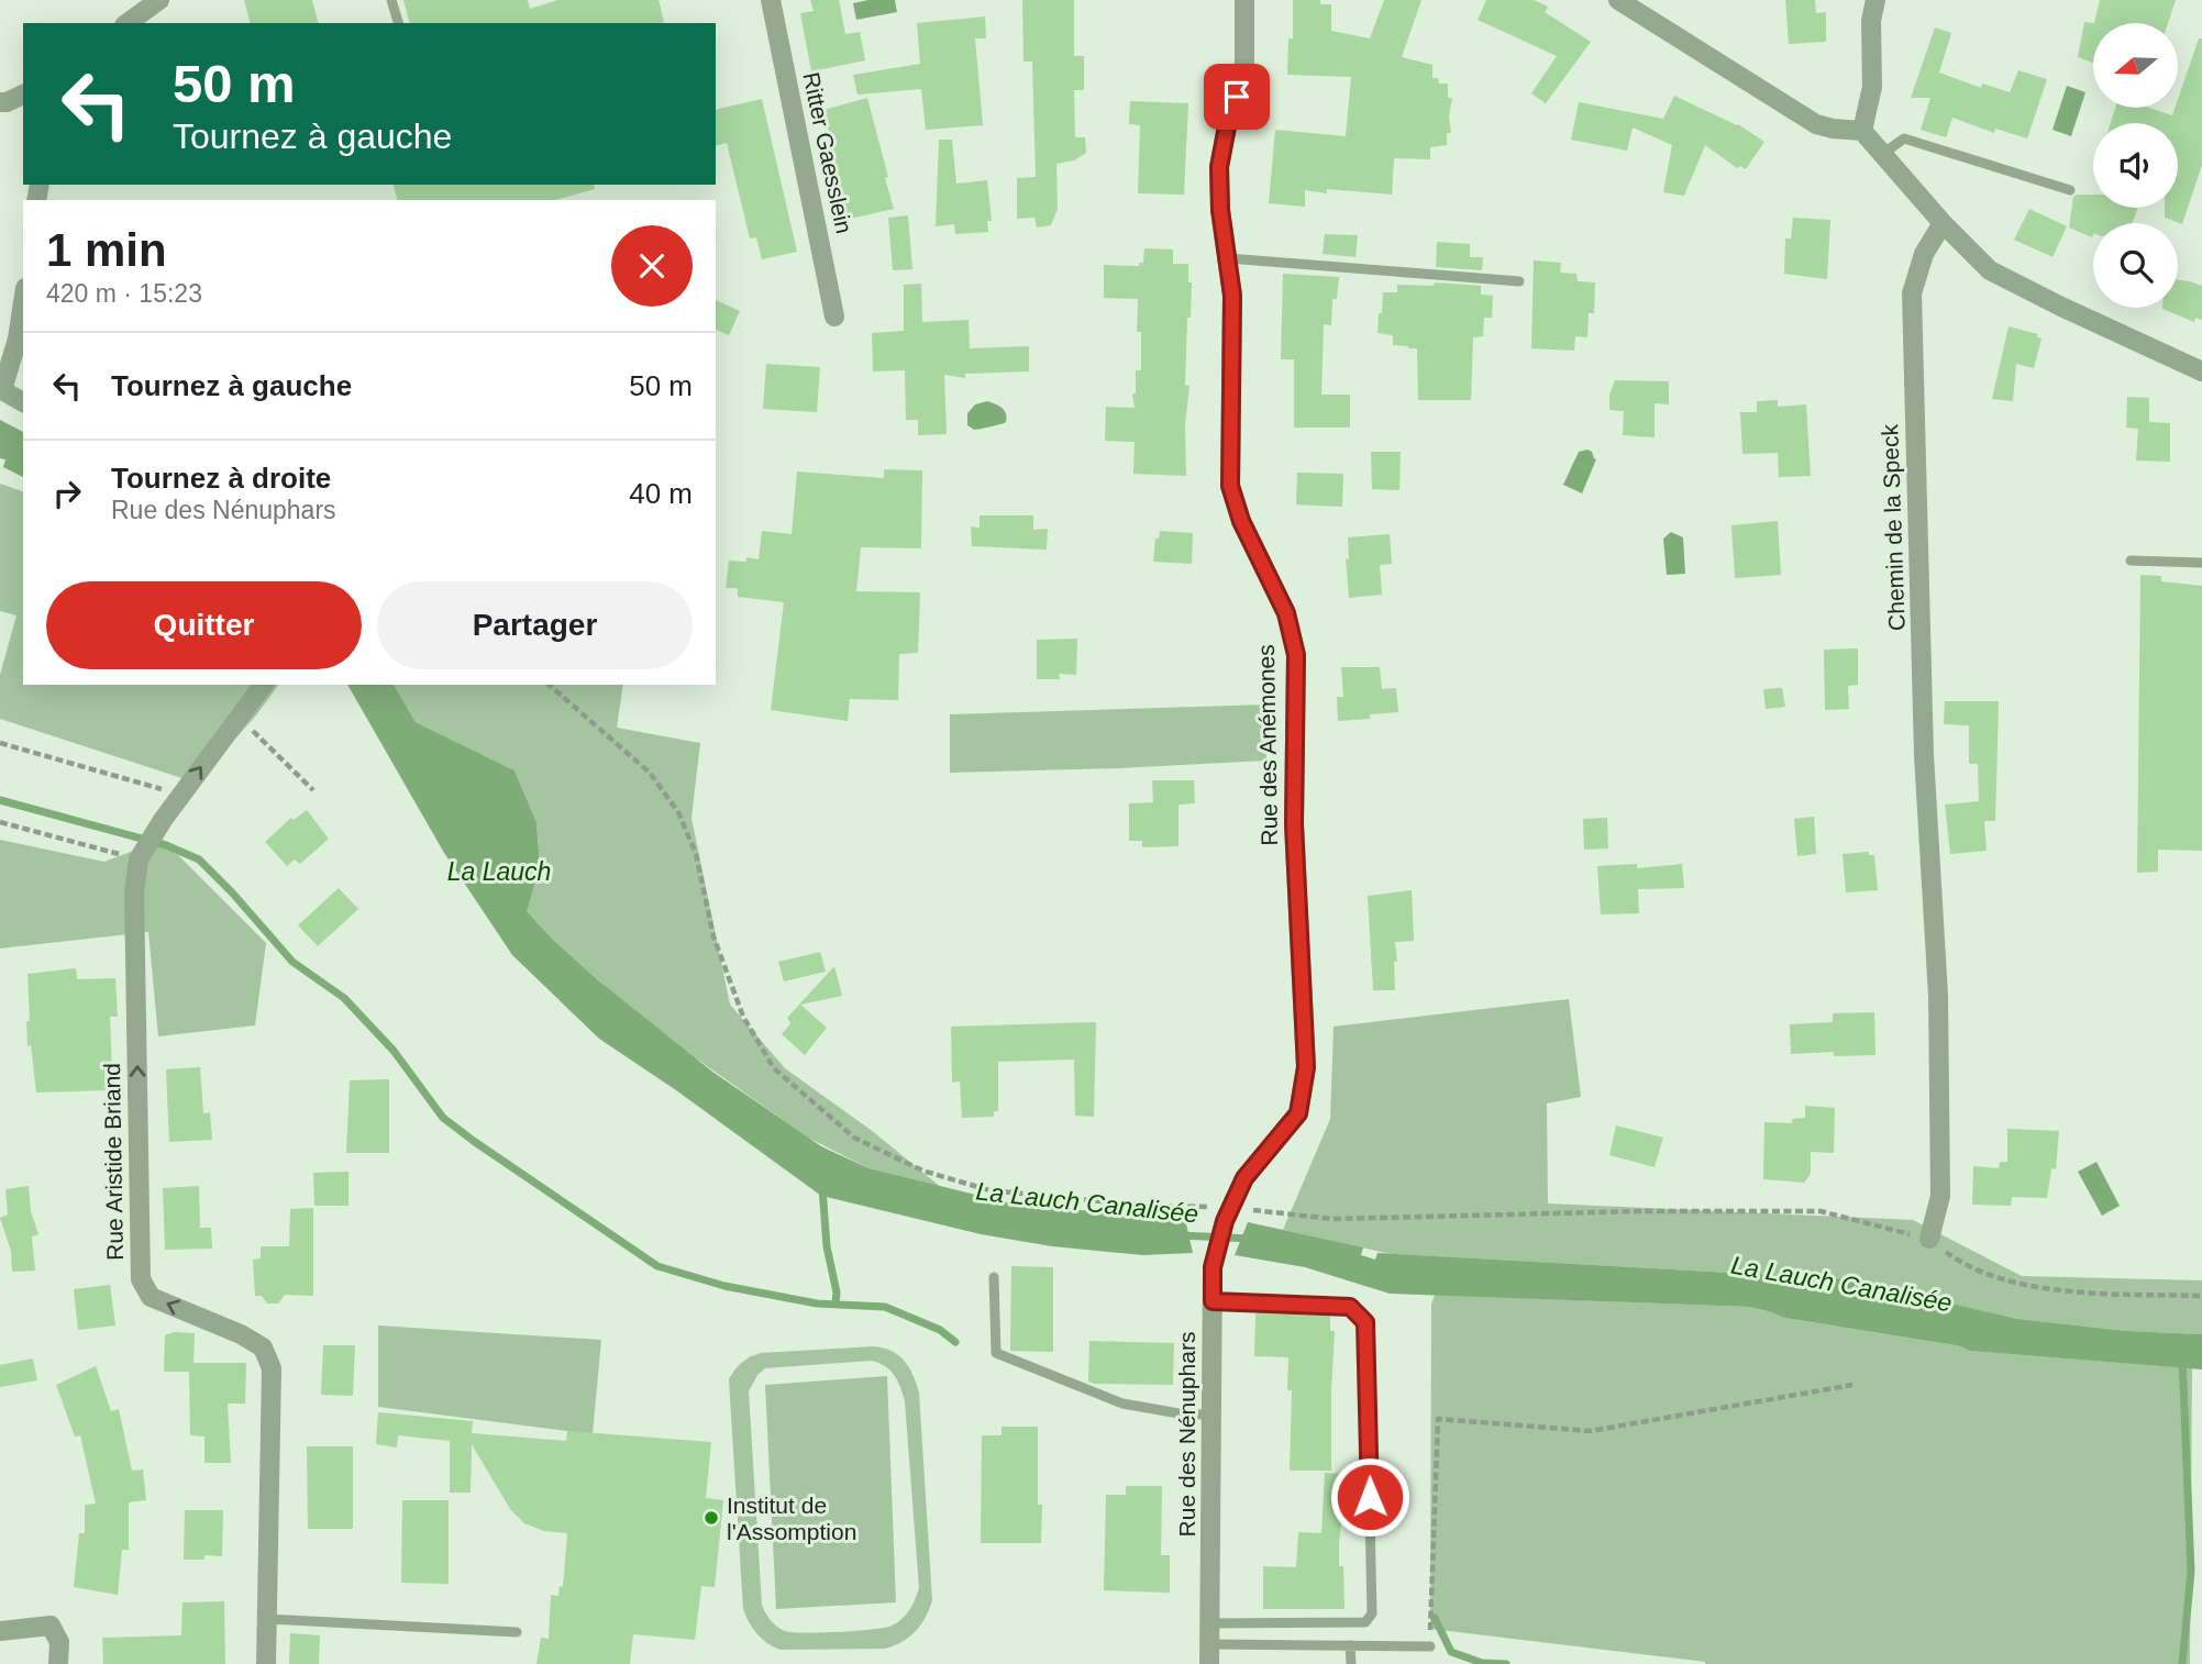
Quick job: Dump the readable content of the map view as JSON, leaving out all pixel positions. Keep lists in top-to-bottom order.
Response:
{
  "streets": {
    "street": [
      "Ritter Gaesslein",
      "Chemin de la Speck",
      "Rue des Anémones",
      "Rue Aristide Briand",
      "Rue des Nénuphars"
    ]
  },
  "crossings": [
    ["Rue des Anémones", "Rue des Nénuphars"]
  ],
  "one_way": ["Rue Aristide Briand"],
  "water": ["La Lauch", "La Lauch Canalisée"],
  "places": ["Institut de l'Assomption"],
  "north": "left",
  "page": {
    "turn": ["50 m", "Tournez à gauche"],
    "heading": ["1 min", "420 m · 15:23"],
    "list": [
      {
        "name": "Tournez à gauche",
        "value": "50 m"
      },
      {
        "name": "Tournez à droite",
        "note": "Rue des Nénuphars",
        "value": "40 m"
      }
    ],
    "buttons": ["Quitter", "Partager"]
  }
}
